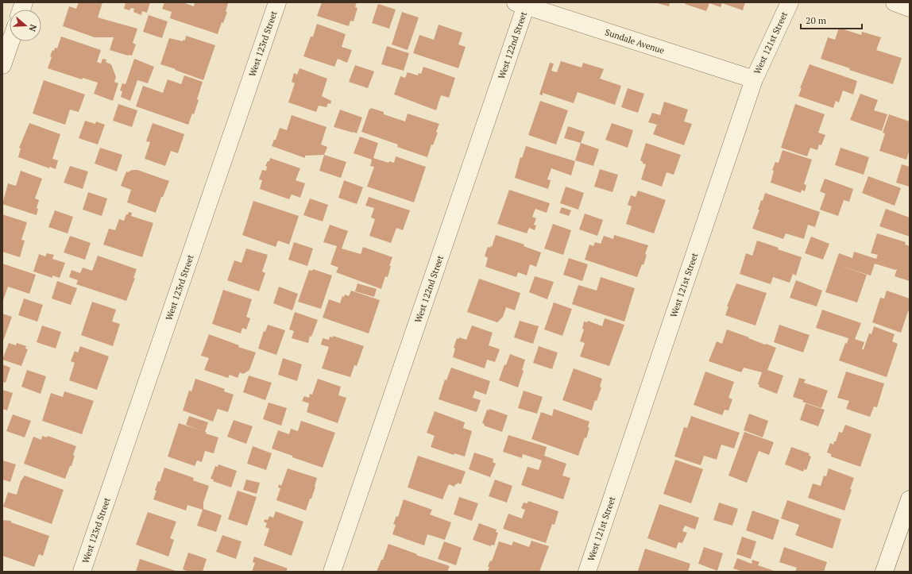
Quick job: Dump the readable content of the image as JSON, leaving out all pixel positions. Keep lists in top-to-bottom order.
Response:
{
  "streets": {
    "street": [
      "Sundale Avenue",
      "West 121st Street",
      "West 123rd Street",
      "West 122nd Street"
    ]
  },
  "crossings": [
    ["Sundale Avenue", "West 121st Street"],
    ["Sundale Avenue", "West 122nd Street"]
  ],
  "scale_bar": "20 m",
  "north": "right"
}
